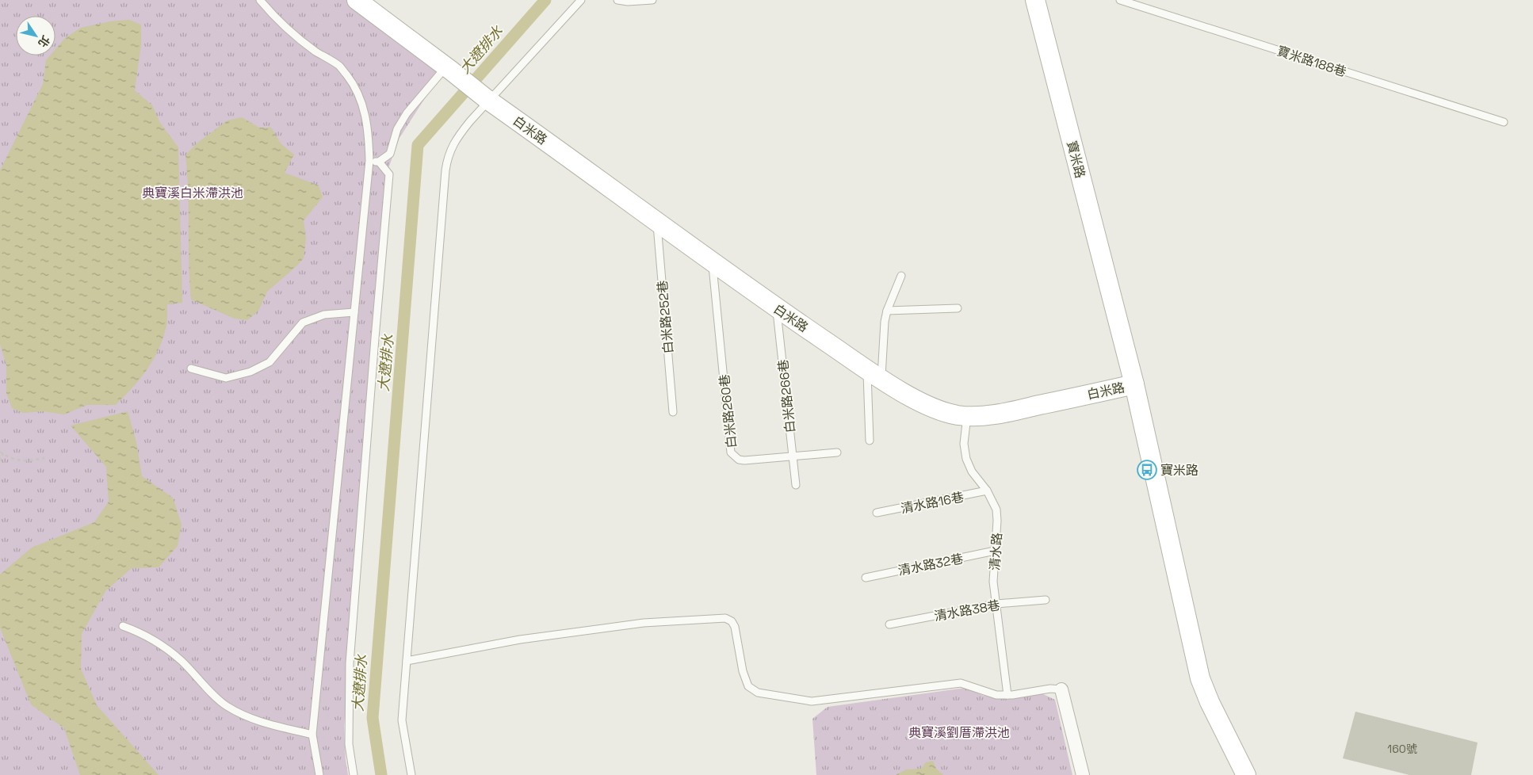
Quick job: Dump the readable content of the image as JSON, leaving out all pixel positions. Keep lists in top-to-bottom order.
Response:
{
  "streets": {
    "street": ["白米路", "寶米路"],
    "lane": [
      "寶米路188巷",
      "白米路252巷",
      "白米路266巷",
      "白米路260巷",
      "清水路16巷",
      "清水路",
      "清水路32巷",
      "清水路38巷"
    ]
  },
  "crossings": [
    ["白米路", "寶米路"],
    ["白米路", "白米路252巷"],
    ["白米路", "白米路266巷"],
    ["白米路", "白米路260巷"],
    ["白米路", "清水路"],
    ["白米路266巷", "白米路260巷"],
    ["清水路16巷", "清水路"],
    ["清水路", "清水路32巷"],
    ["清水路", "清水路38巷"]
  ],
  "water": ["大遼排水"],
  "parks": ["典寶溪白米滯洪池", "典寶溪劉厝滯洪池"],
  "places": {
    "bus stop": ["寶米路"]
  },
  "house_numbers": ["160號"],
  "north": "bottom right"
}
